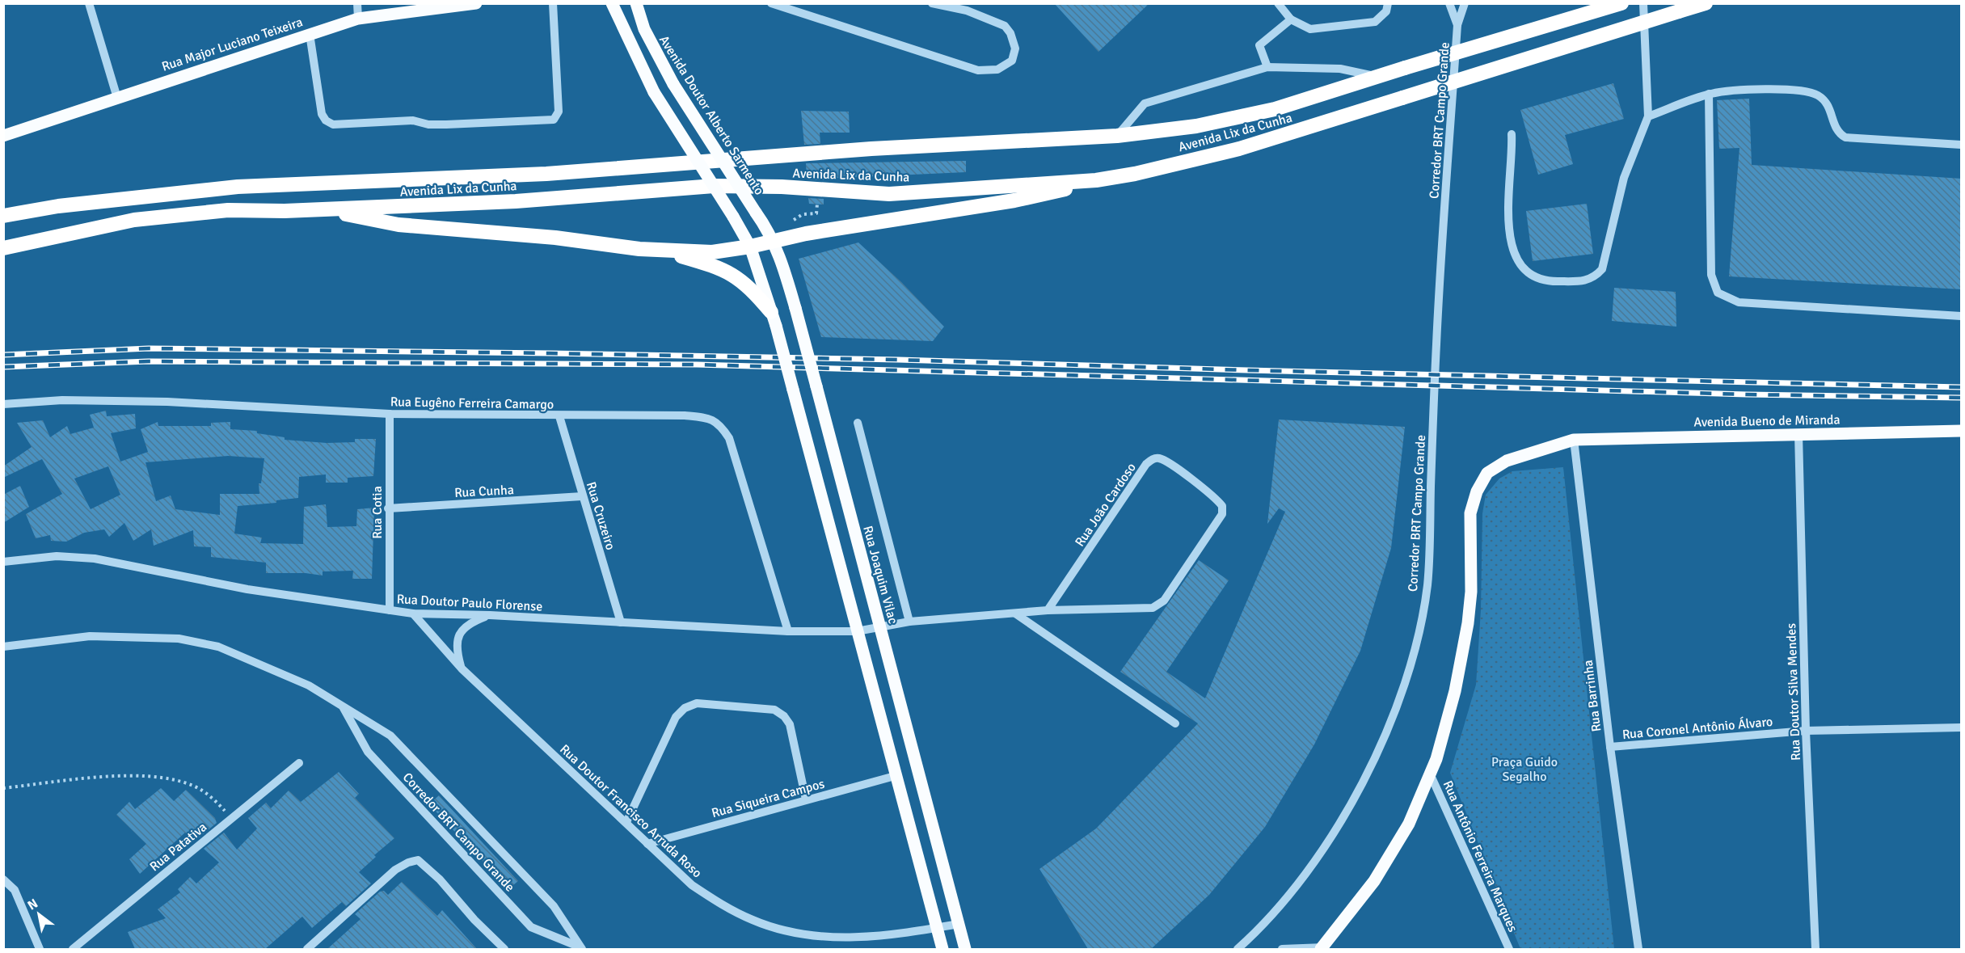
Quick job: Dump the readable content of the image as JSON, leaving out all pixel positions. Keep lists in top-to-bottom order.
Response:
{
  "streets": {
    "highway": ["Avenida Lix da Cunha"],
    "main road": [
      "Rua Major Luciano Teixeira",
      "Avenida Doutor Alberto Sarmento",
      "Avenida Bueno de Miranda",
      "Rua Joaquim Vilac"
    ],
    "street": [
      "Corredor BRT Campo Grande",
      "Rua Eugêno Ferreira Camargo",
      "Rua Cunha",
      "Rua João Cardoso",
      "Rua Cotia",
      "Rua Cruzeiro",
      "Rua Doutor Paulo Florense",
      "Rua Doutor Silva Mendes",
      "Rua Barrinha",
      "Rua Coronel Antônio Álvaro",
      "Rua Siqueira Campos",
      "Rua Doutor Francisco Arruda Roso",
      "Rua Patativa",
      "Rua Antônio Ferreira Marques"
    ]
  },
  "crossings": [
    ["Avenida Doutor Alberto Sarmento", "Rua Joaquim Vilac"],
    ["Rua Eugêno Ferreira Camargo", "Rua Cotia"],
    ["Rua Eugêno Ferreira Camargo", "Rua Cruzeiro"],
    ["Rua Eugêno Ferreira Camargo", "Rua Doutor Paulo Florense"],
    ["Avenida Bueno de Miranda", "Rua Doutor Silva Mendes"],
    ["Avenida Bueno de Miranda", "Rua Barrinha"],
    ["Avenida Bueno de Miranda", "Rua Antônio Ferreira Marques"],
    ["Rua Cunha", "Rua Cotia"],
    ["Rua Cunha", "Rua Cruzeiro"],
    ["Rua João Cardoso", "Rua Joaquim Vilac"],
    ["Rua João Cardoso", "Rua Doutor Paulo Florense"],
    ["Rua Cotia", "Rua Doutor Paulo Florense"],
    ["Rua Cruzeiro", "Rua Doutor Paulo Florense"],
    ["Rua Joaquim Vilac", "Rua Doutor Paulo Florense"],
    ["Rua Joaquim Vilac", "Rua Doutor Francisco Arruda Roso"],
    ["Rua Doutor Paulo Florense", "Rua Doutor Francisco Arruda Roso"],
    ["Rua Doutor Silva Mendes", "Rua Coronel Antônio Álvaro"],
    ["Rua Barrinha", "Rua Coronel Antônio Álvaro"],
    ["Rua Siqueira Campos", "Rua Doutor Francisco Arruda Roso"]
  ],
  "parks": ["Praça Guido Segalho"],
  "north": "top left"
}
